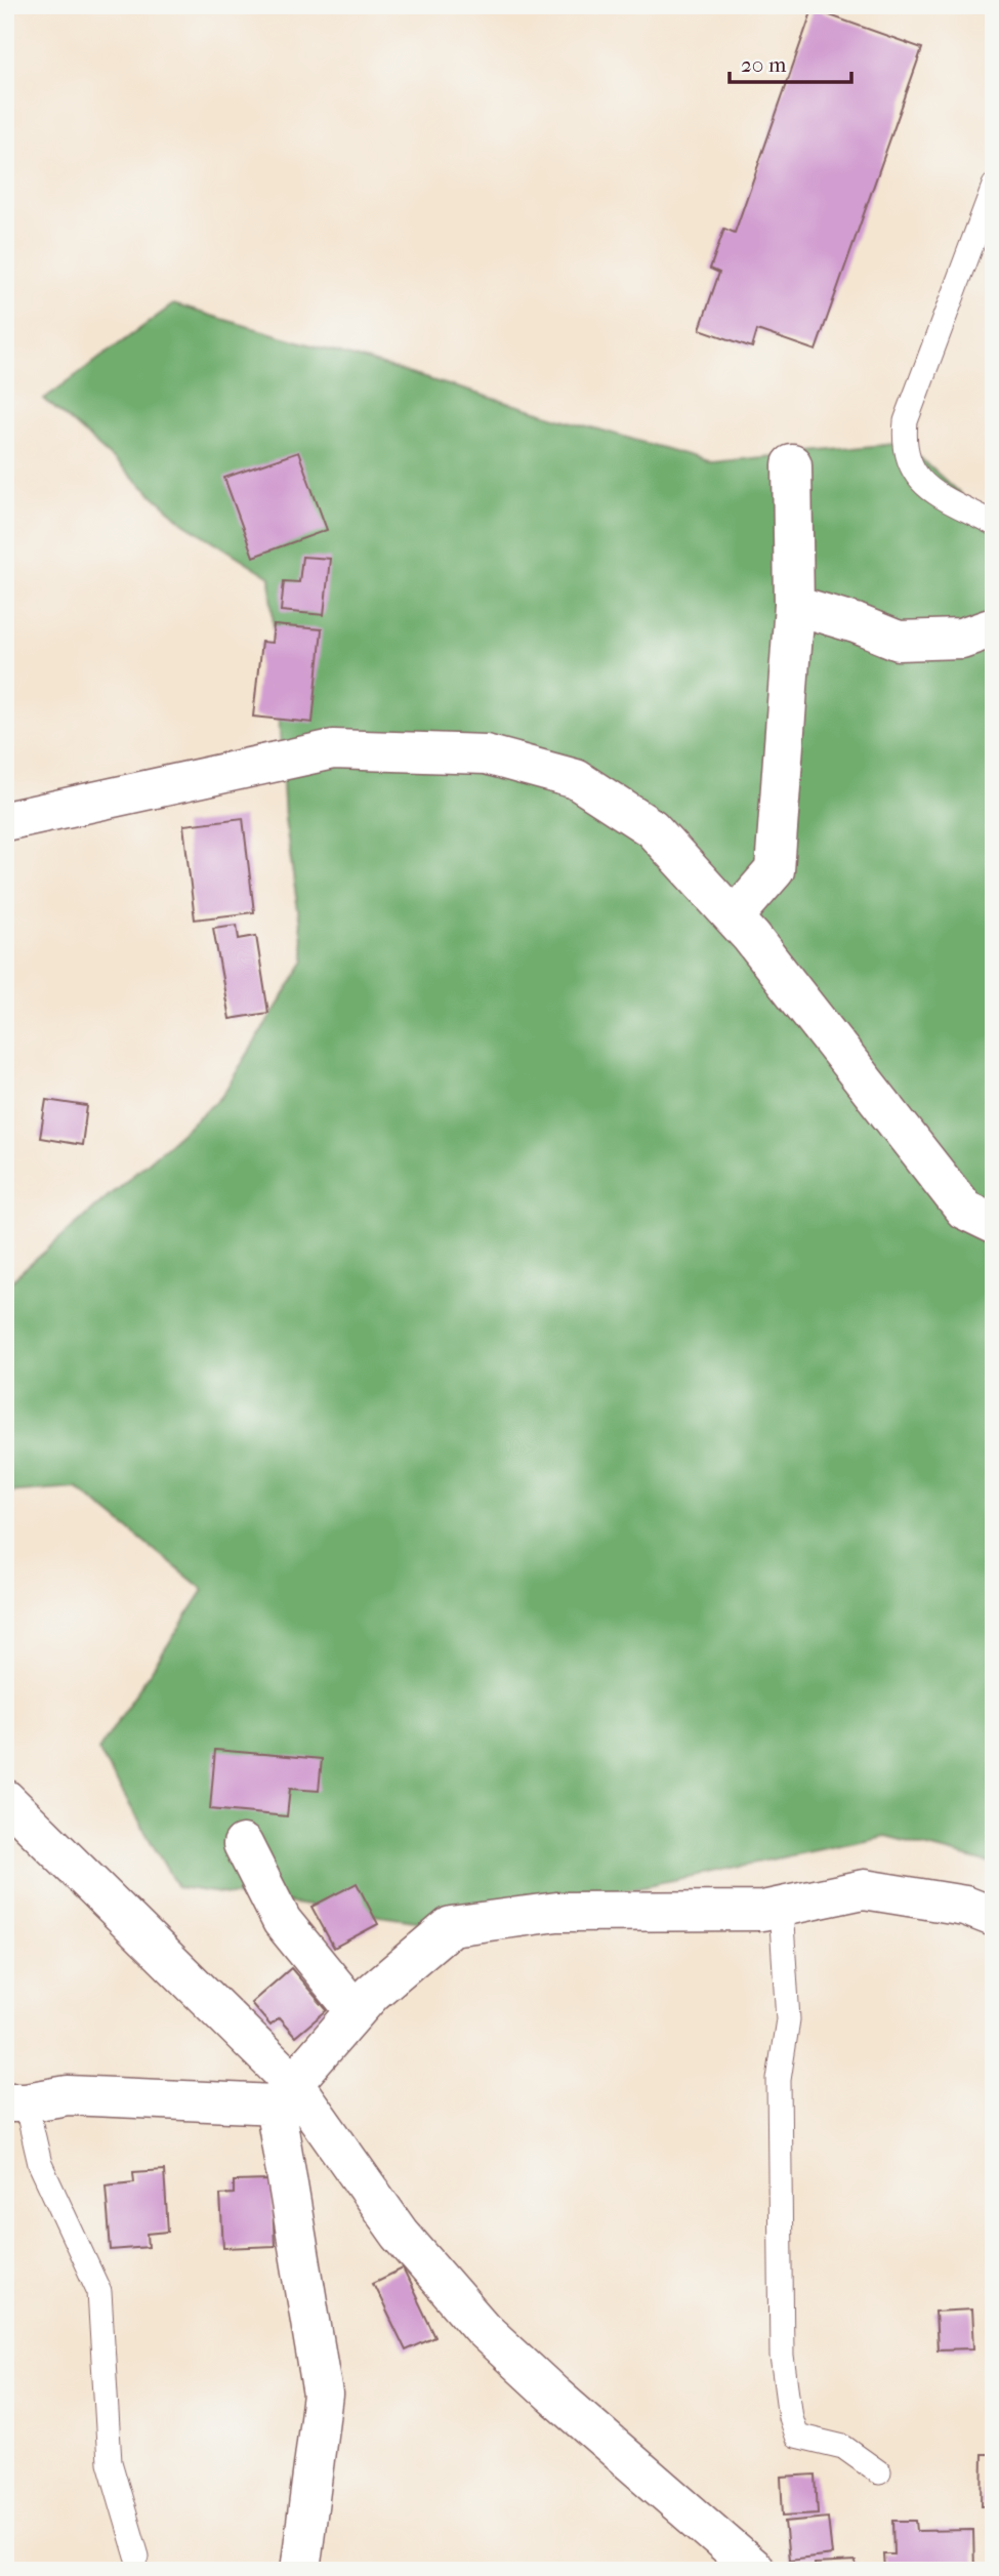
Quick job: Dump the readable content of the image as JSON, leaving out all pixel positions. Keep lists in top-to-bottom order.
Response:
{
  "scale_bar": "20 m"
}
